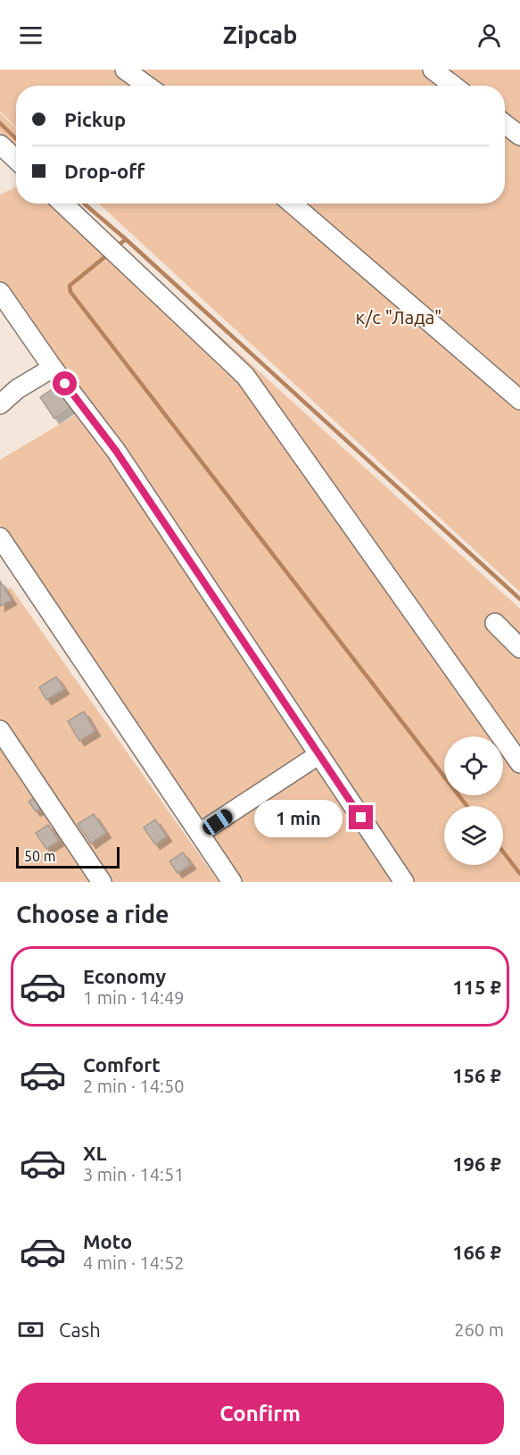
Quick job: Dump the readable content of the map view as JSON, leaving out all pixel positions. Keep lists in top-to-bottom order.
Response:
{
  "parks": ["к/с \"Лада\""],
  "scale_bar": "50 m",
  "page": {
    "header": "Zipcab",
    "banner": ["Pickup", "Drop-off"],
    "bubble": "1 min",
    "scale": "50 m",
    "heading": "Choose a ride",
    "list": [
      {
        "name": "Economy",
        "note": "1 min · 14:49",
        "value": "115 ₽"
      },
      {
        "name": "Comfort",
        "note": "2 min · 14:50",
        "value": "156 ₽"
      },
      {
        "name": "XL",
        "note": "3 min · 14:51",
        "value": "196 ₽"
      },
      {
        "name": "Moto",
        "note": "4 min · 14:52",
        "value": "166 ₽"
      }
    ],
    "pay": ["Cash", "260 m"],
    "buttons": "Confirm"
  }
}
